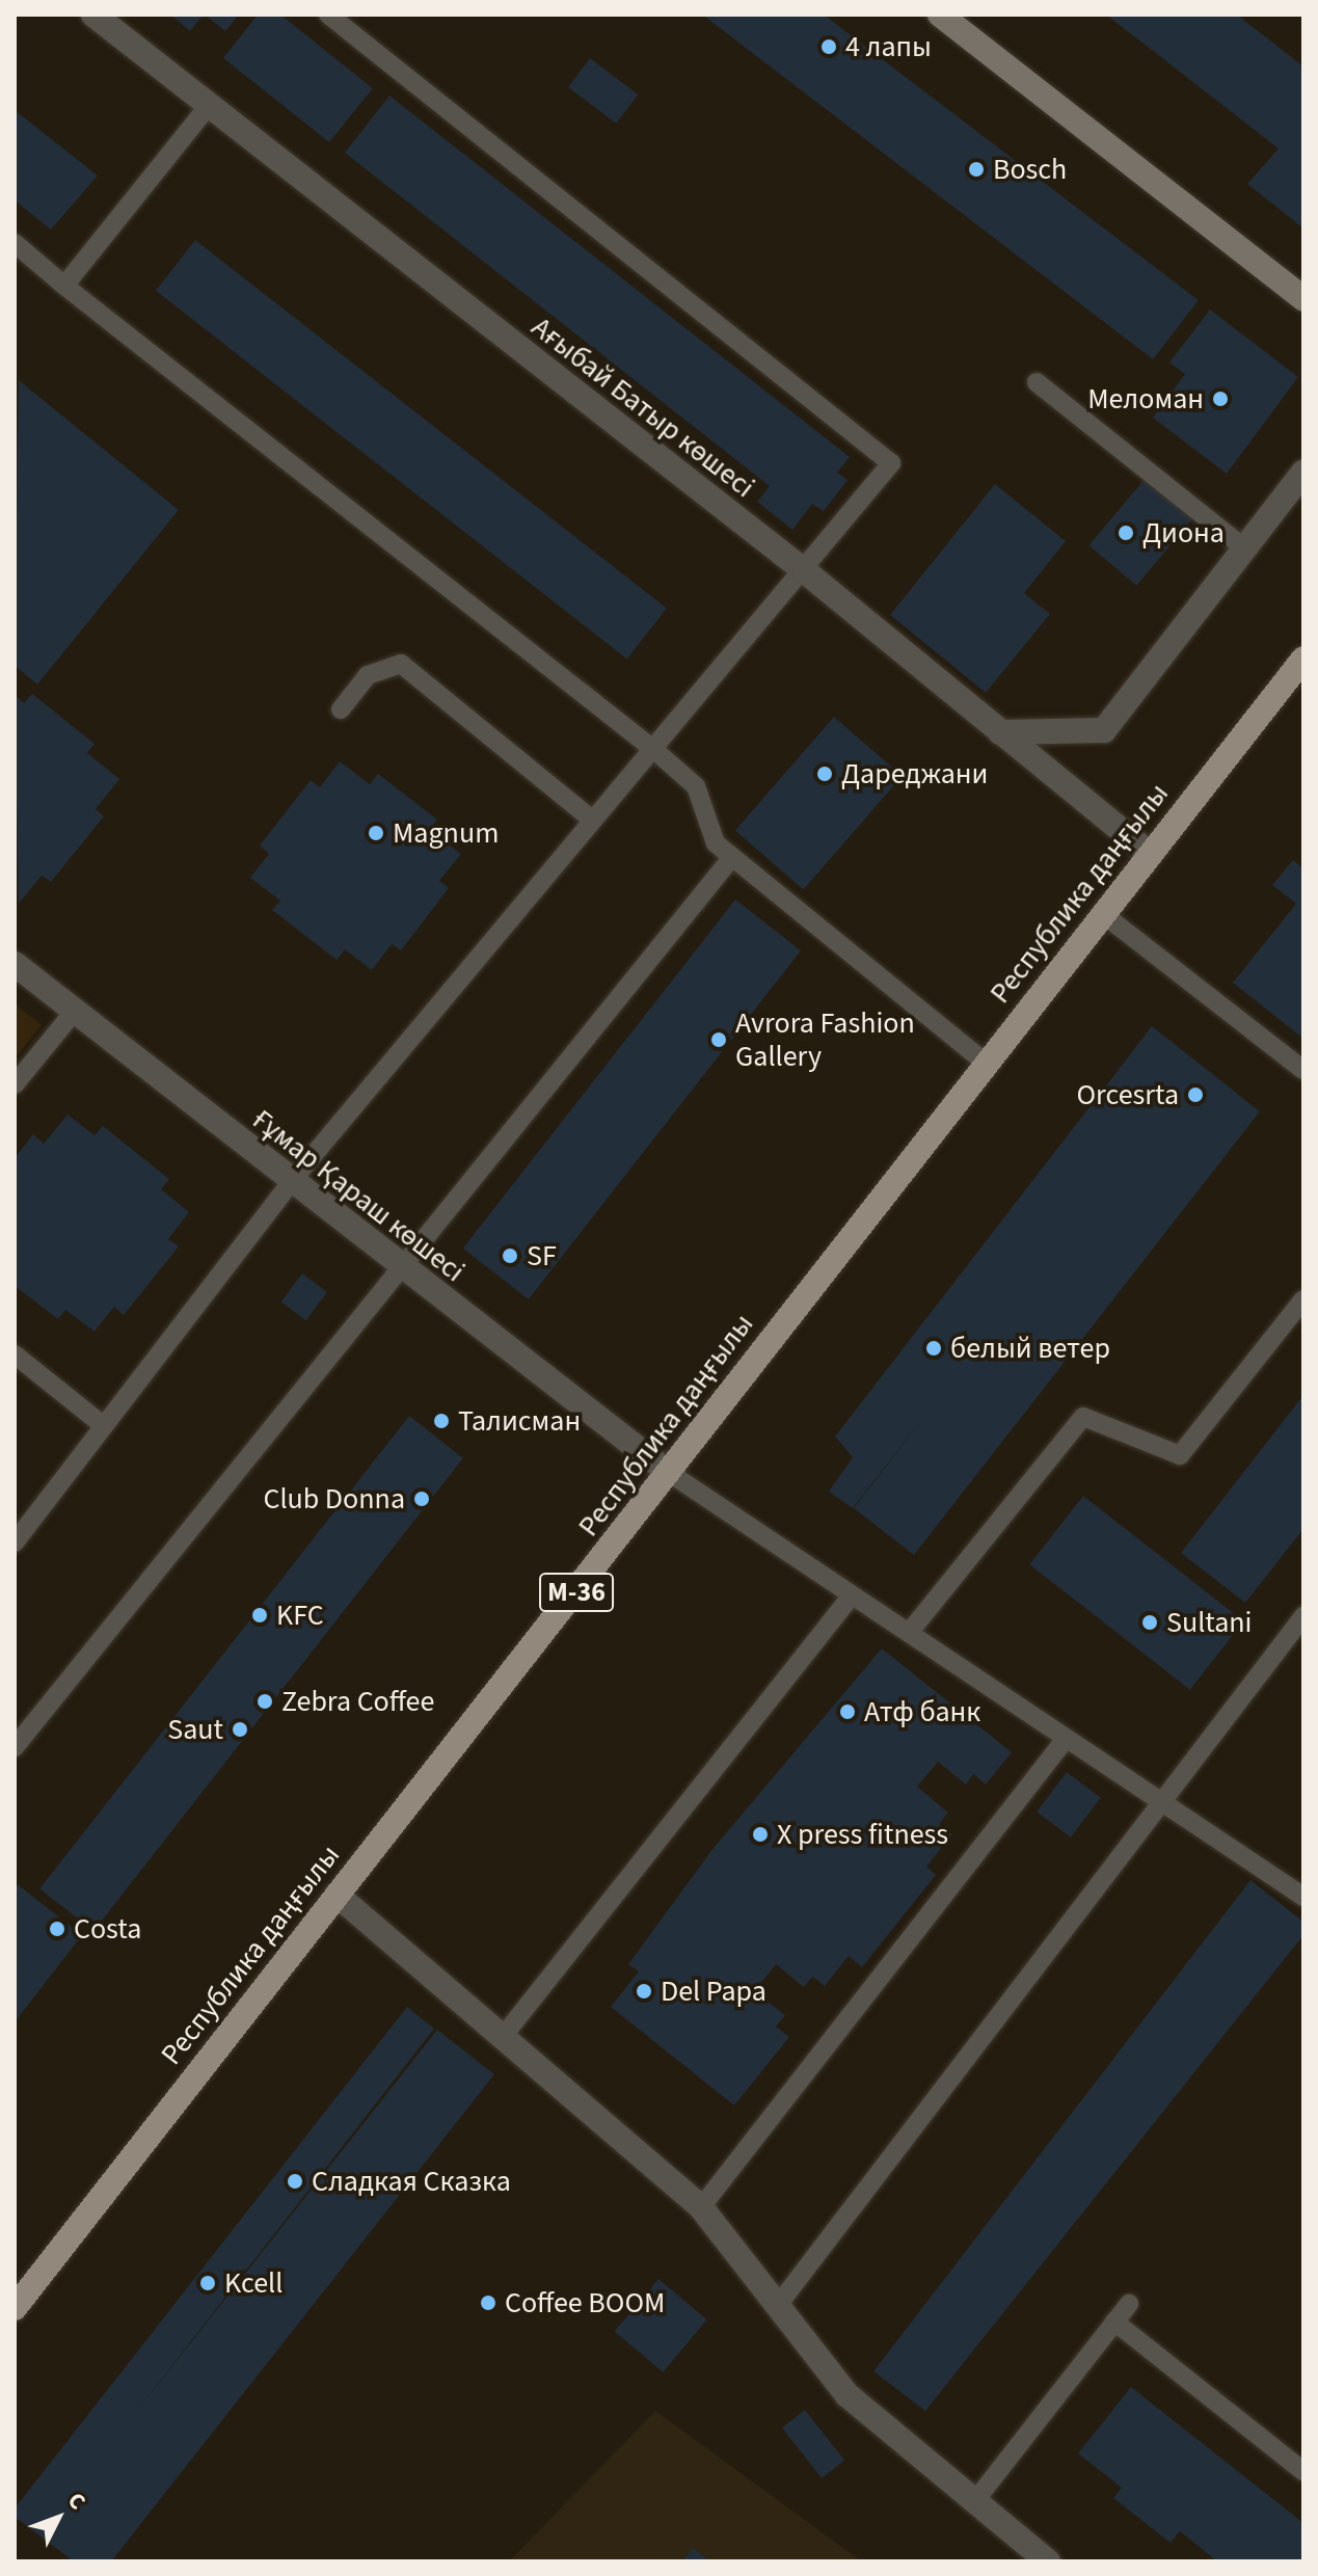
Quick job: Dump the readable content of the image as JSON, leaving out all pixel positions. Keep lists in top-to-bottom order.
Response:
{
  "streets": {
    "main road": ["Республика даңғылы", "M-36"],
    "street": ["Ағыбай Батыр көшесі", "Ғұмар Қараш көшесі"]
  },
  "crossings": [
    ["Ағыбай Батыр көшесі", "Республика даңғылы"],
    ["Республика даңғылы", "Ғұмар Қараш көшесі"]
  ],
  "places": [
    "4 лапы",
    "Bosch",
    "Меломан",
    "Диона",
    "Дареджани",
    "Magnum",
    "Avrora Fashion Gallery",
    "Orcesrta",
    "SF",
    "белый ветер",
    "Талисман",
    "Club Donna",
    "KFC",
    "Sultani",
    "Zebra Coffee",
    "Атф банк",
    "Saut",
    "X press fitness",
    "Costa",
    "Del Papa",
    "Сладкая Сказка",
    "Kcell",
    "Coffee BOOM"
  ],
  "north": "top right"
}
